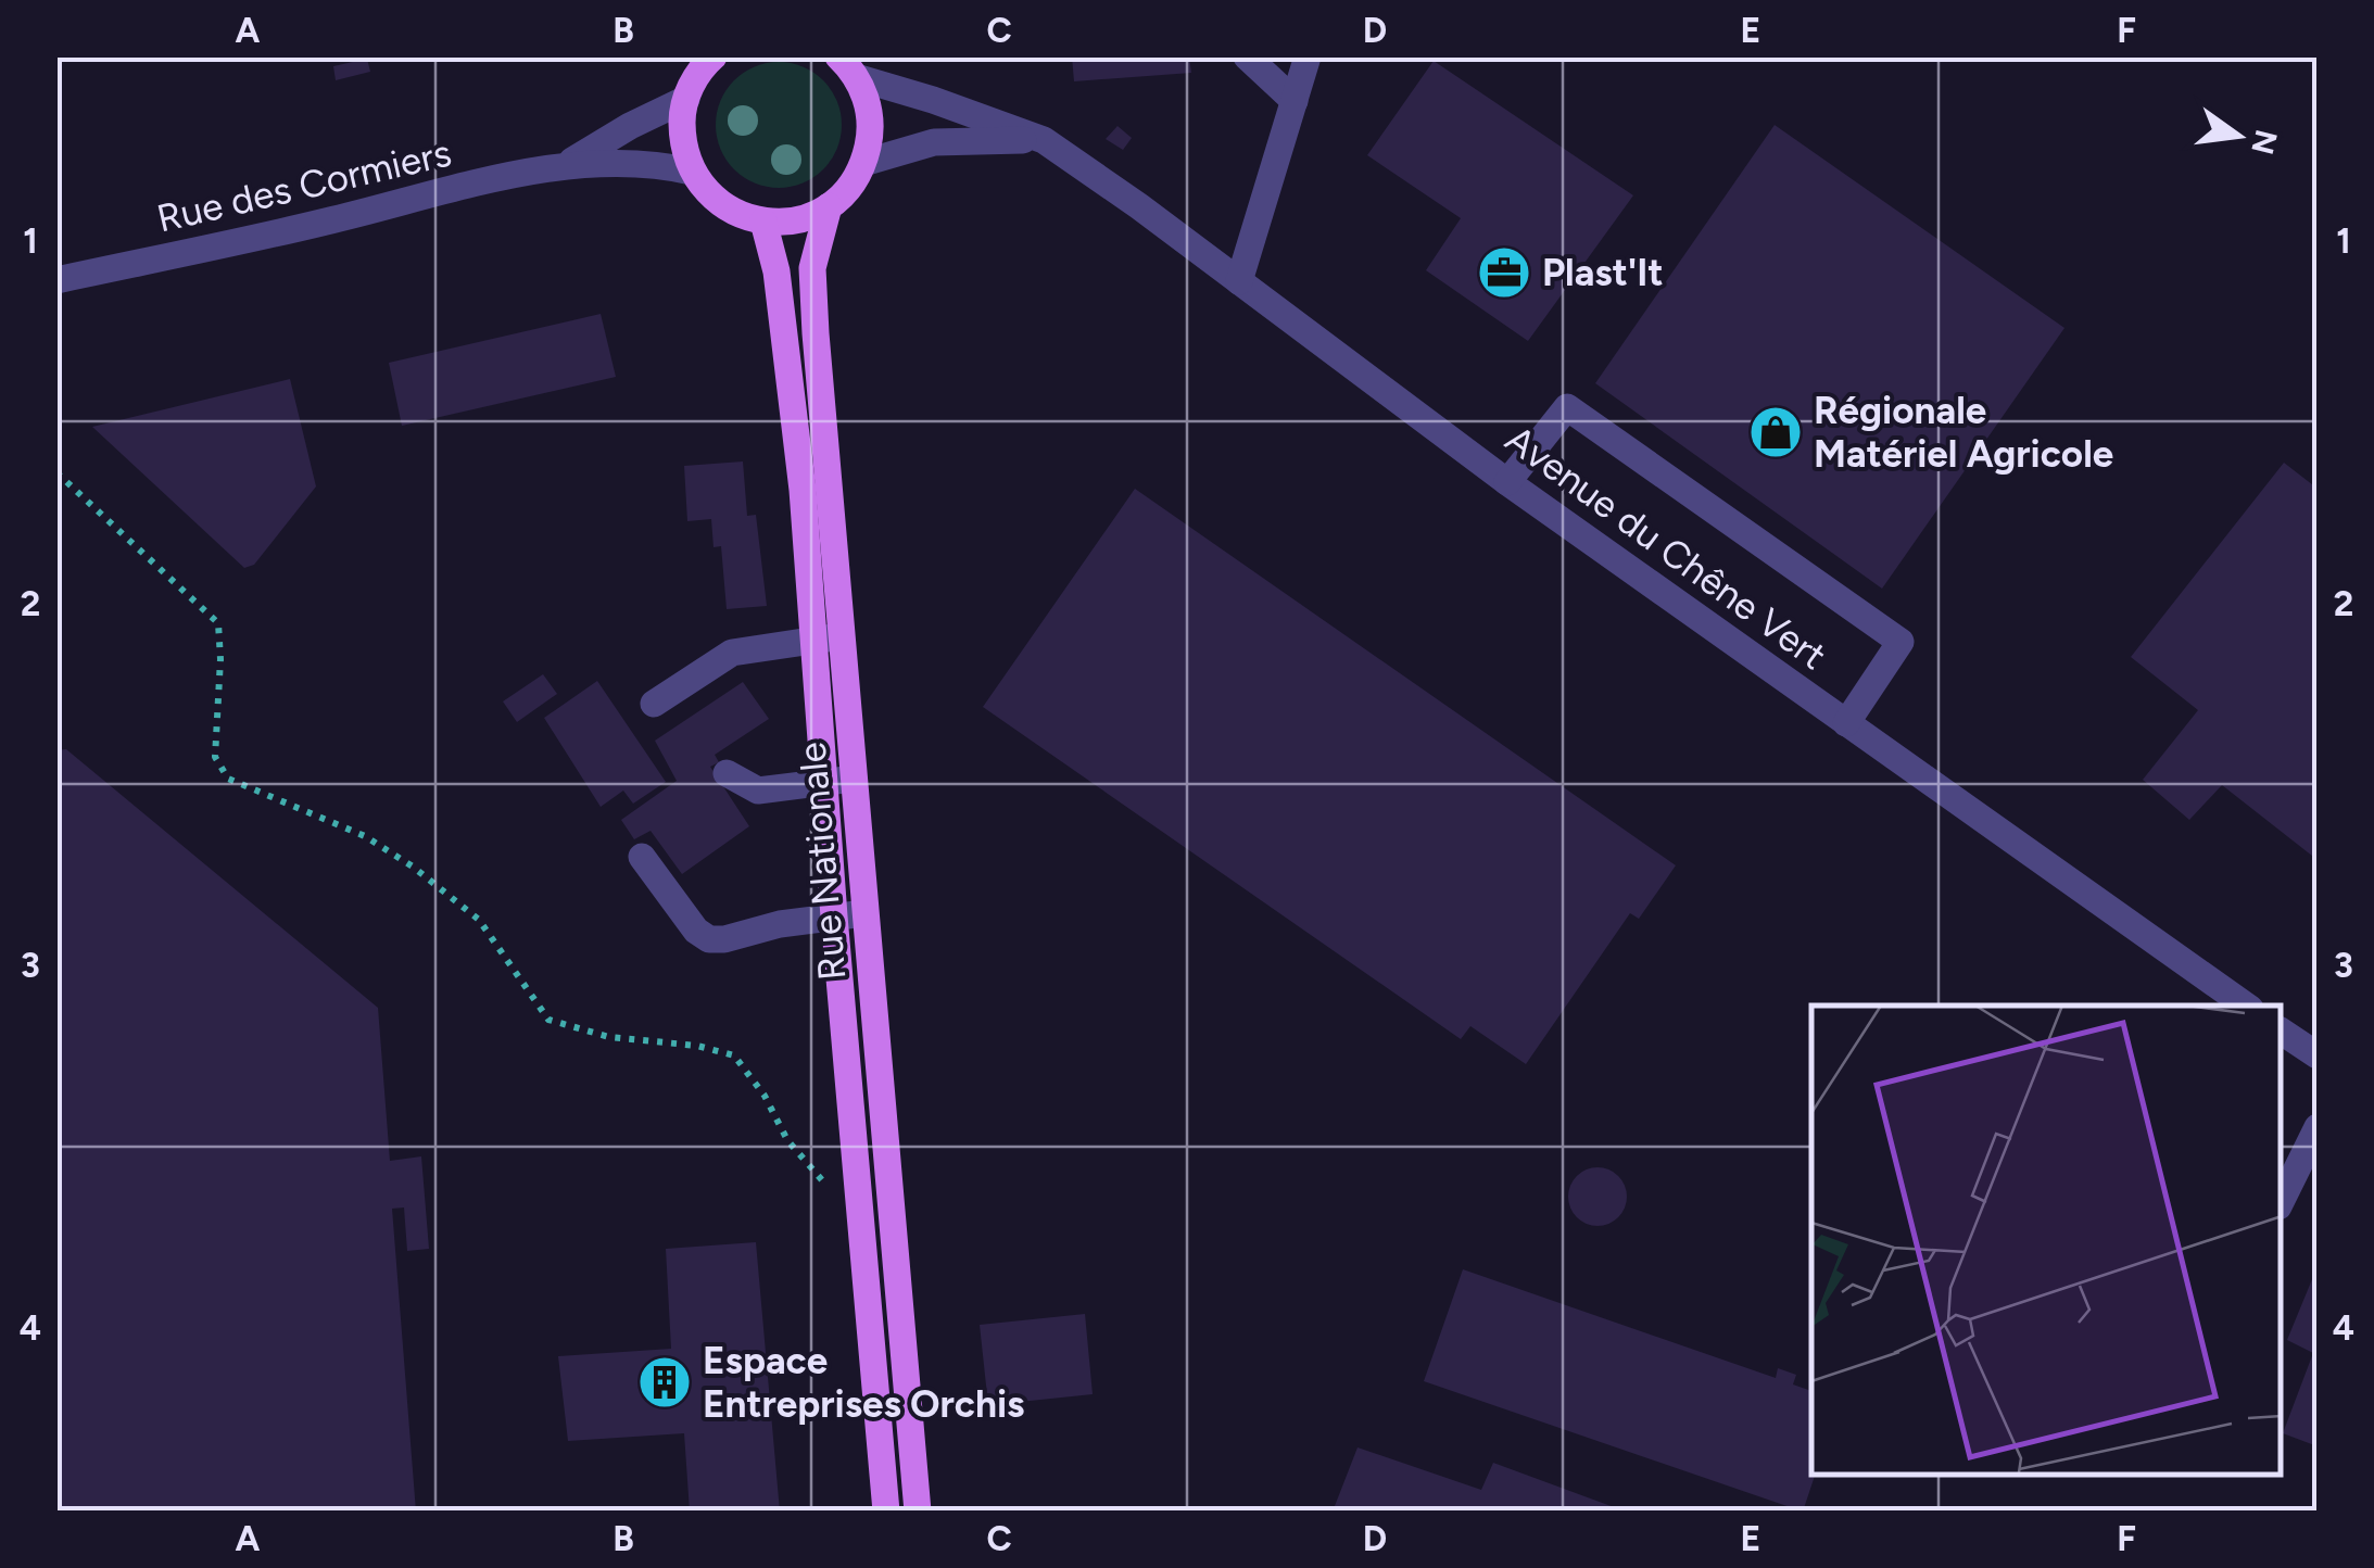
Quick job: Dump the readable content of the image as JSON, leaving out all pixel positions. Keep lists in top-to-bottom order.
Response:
{
  "streets": {
    "main road": ["Rue Nationale"],
    "street": ["Rue des Cormiers", "Avenue du Chêne Vert"]
  },
  "places": {
    "office": ["Plast'It"],
    "shop": ["Régionale Matériel Agricole"],
    "building": ["Espace Entreprises Orchis"]
  },
  "north": "right",
  "grid": {
    "columns": [
      "A",
      "B",
      "C",
      "D",
      "E",
      "F"
    ],
    "rows": [
      "1",
      "2",
      "3",
      "4"
    ]
  }
}
